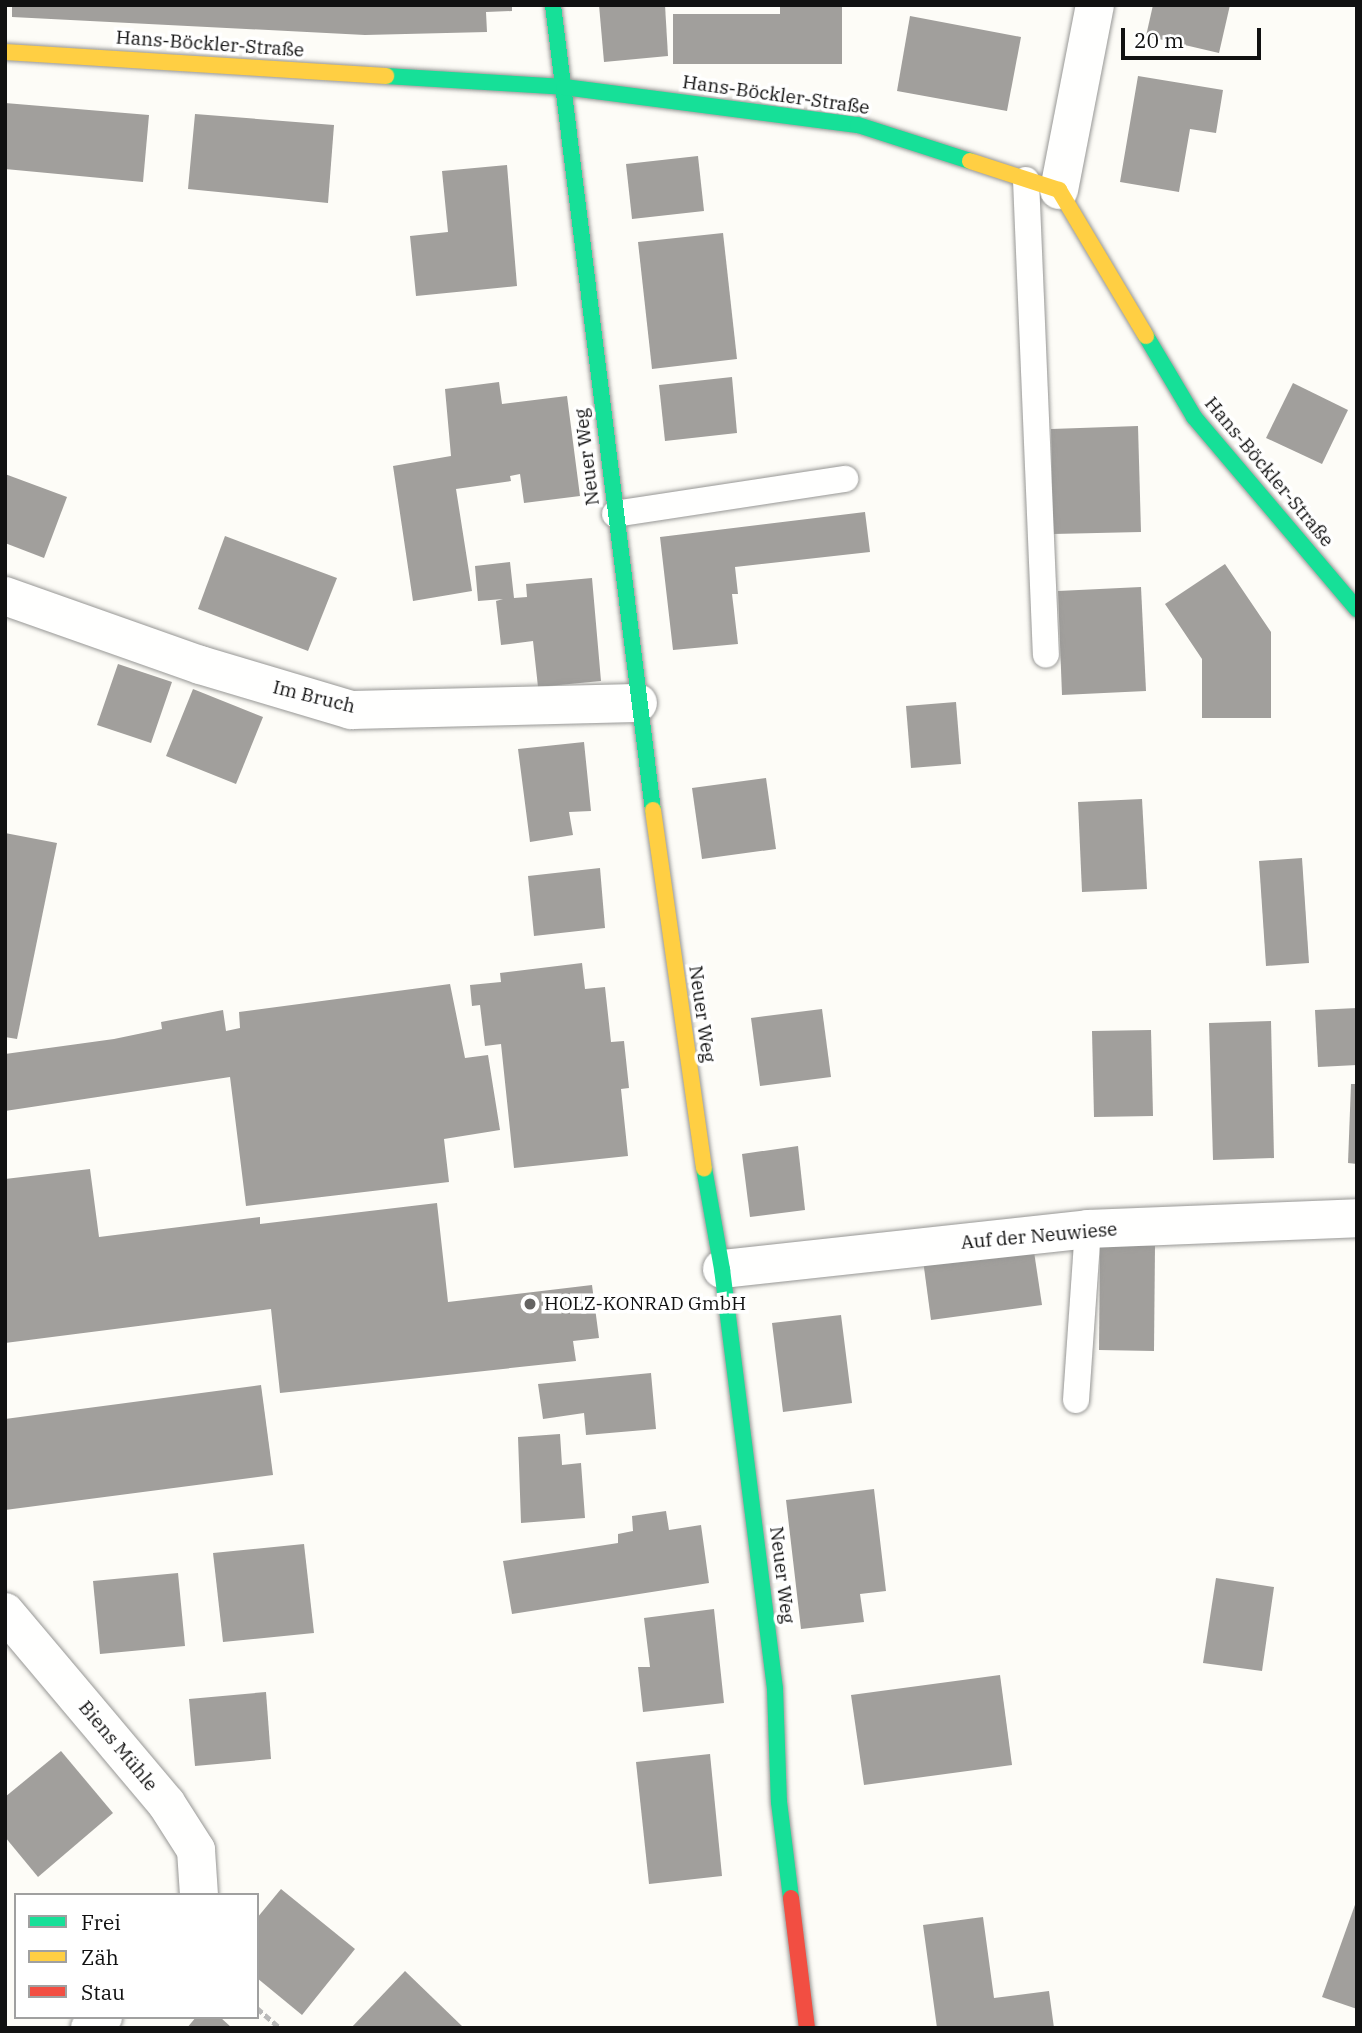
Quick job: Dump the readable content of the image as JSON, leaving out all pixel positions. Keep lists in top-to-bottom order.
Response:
{
  "streets": {
    "street": [
      "Hans-Böckler-Straße",
      "Neuer Weg",
      "Im Bruch",
      "Auf der Neuwiese",
      "Biens Mühle"
    ]
  },
  "crossings": [
    ["Hans-Böckler-Straße", "Neuer Weg"],
    ["Neuer Weg", "Im Bruch"],
    ["Neuer Weg", "Auf der Neuwiese"]
  ],
  "places": ["HOLZ-KONRAD GmbH"],
  "legend": ["Frei", "Zäh", "Stau"],
  "scale_bar": "20 m"
}
